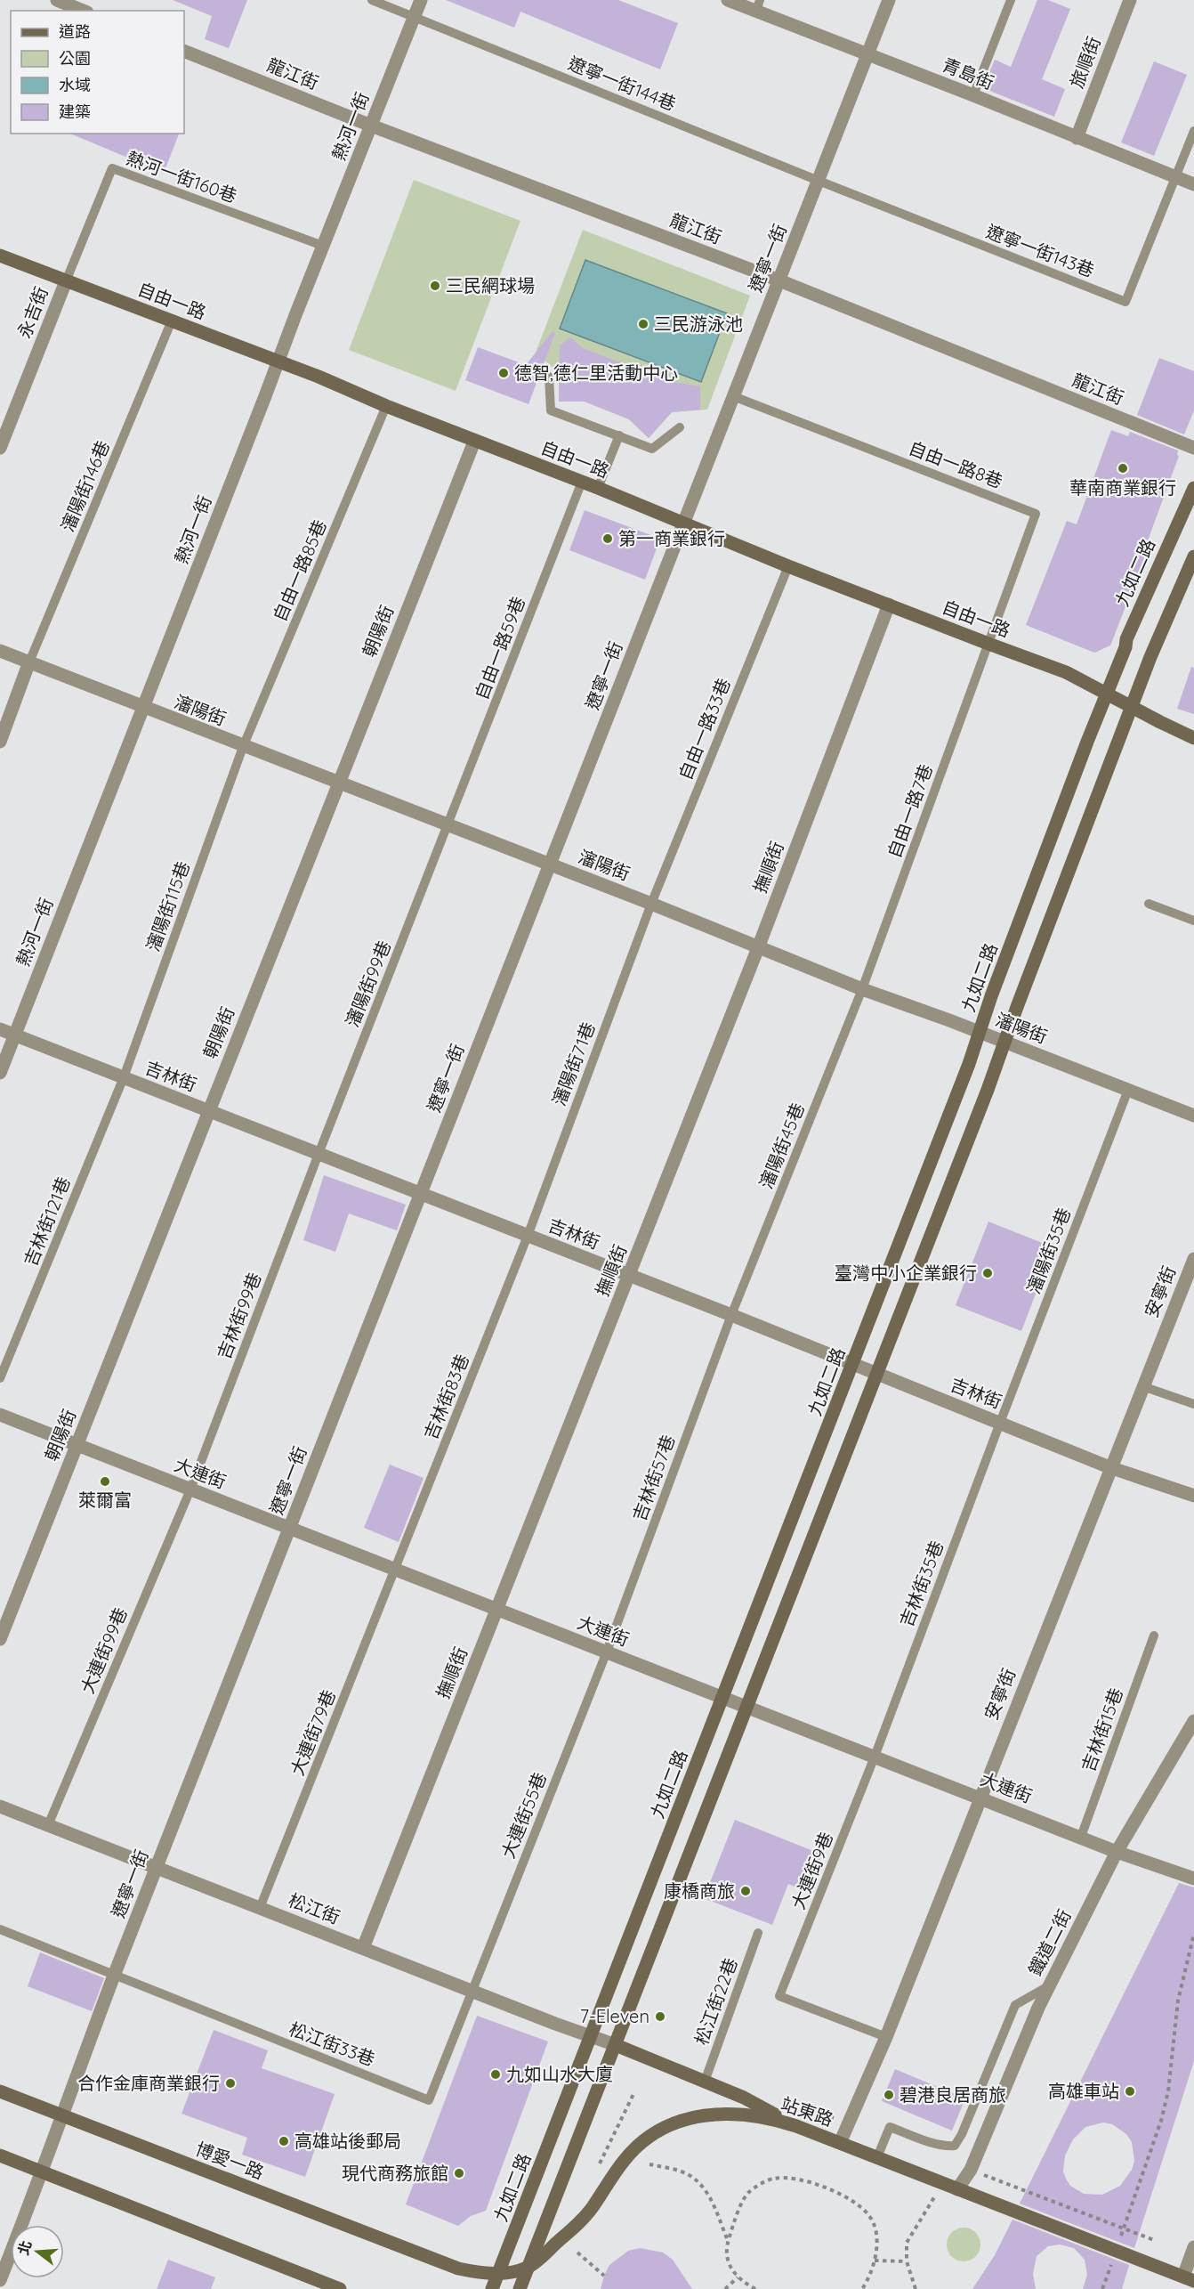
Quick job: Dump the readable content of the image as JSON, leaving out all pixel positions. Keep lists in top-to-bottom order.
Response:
{
  "streets": {
    "street": [
      "旅順街",
      "龍江街",
      "青島街",
      "熱河一街",
      "遼寧一街",
      "自由一路",
      "永吉街",
      "九如二路",
      "朝陽街",
      "瀋陽街",
      "撫順街",
      "吉林街",
      "安寧街",
      "大連街",
      "松江街",
      "鐵道二街",
      "站東路",
      "博愛一路"
    ],
    "lane": [
      "遼寧一街144巷",
      "熱河一街160巷",
      "遼寧一街143巷",
      "自由一路8巷",
      "瀋陽街146巷",
      "自由一路85巷",
      "自由一路59巷",
      "自由一路33巷",
      "自由一路7巷",
      "瀋陽街115巷",
      "瀋陽街99巷",
      "瀋陽街71巷",
      "瀋陽街45巷",
      "吉林街121巷",
      "瀋陽街35巷",
      "吉林街99巷",
      "吉林街83巷",
      "吉林街57巷",
      "吉林街35巷",
      "大連街99巷",
      "吉林街15巷",
      "大連街79巷",
      "大連街55巷",
      "大連街9巷",
      "松江街22巷",
      "松江街33巷"
    ]
  },
  "crossings": [
    ["旅順街", "青島街"],
    ["龍江街", "熱河一街"],
    ["龍江街", "遼寧一街"],
    ["青島街", "遼寧一街143巷"],
    ["青島街", "遼寧一街"],
    ["遼寧一街144巷", "熱河一街"],
    ["遼寧一街144巷", "遼寧一街143巷"],
    ["遼寧一街144巷", "遼寧一街"],
    ["熱河一街", "熱河一街160巷"],
    ["熱河一街", "自由一路"],
    ["熱河一街", "瀋陽街"],
    ["熱河一街", "吉林街"],
    ["熱河一街160巷", "自由一路"],
    ["熱河一街160巷", "永吉街"],
    ["遼寧一街143巷", "遼寧一街"],
    ["遼寧一街", "自由一路"],
    ["遼寧一街", "自由一路8巷"],
    ["遼寧一街", "瀋陽街"],
    ["遼寧一街", "吉林街"],
    ["遼寧一街", "大連街"],
    ["遼寧一街", "松江街"],
    ["遼寧一街", "松江街33巷"],
    ["遼寧一街", "博愛一路"],
    ["自由一路", "永吉街"],
    ["自由一路", "自由一路8巷"],
    ["自由一路", "瀋陽街146巷"],
    ["自由一路", "自由一路85巷"],
    ["自由一路", "九如二路"],
    ["自由一路", "朝陽街"],
    ["自由一路", "自由一路59巷"],
    ["自由一路", "自由一路33巷"],
    ["自由一路", "自由一路7巷"],
    ["自由一路", "撫順街"],
    ["自由一路8巷", "自由一路7巷"],
    ["瀋陽街146巷", "瀋陽街"],
    ["自由一路85巷", "瀋陽街"],
    ["自由一路85巷", "瀋陽街115巷"],
    ["九如二路", "瀋陽街"],
    ["九如二路", "吉林街"],
    ["九如二路", "大連街"],
    ["九如二路", "松江街"],
    ["九如二路", "站東路"],
    ["朝陽街", "瀋陽街"],
    ["朝陽街", "吉林街"],
    ["朝陽街", "大連街"],
    ["自由一路59巷", "瀋陽街"],
    ["自由一路59巷", "瀋陽街99巷"],
    ["瀋陽街", "自由一路33巷"],
    ["瀋陽街", "自由一路7巷"],
    ["瀋陽街", "撫順街"],
    ["瀋陽街", "瀋陽街115巷"],
    ["瀋陽街", "瀋陽街99巷"],
    ["瀋陽街", "瀋陽街71巷"],
    ["瀋陽街", "瀋陽街45巷"],
    ["瀋陽街", "瀋陽街35巷"],
    ["自由一路33巷", "瀋陽街71巷"],
    ["自由一路7巷", "瀋陽街45巷"],
    ["撫順街", "吉林街"],
    ["撫順街", "大連街"],
    ["撫順街", "松江街"],
    ["瀋陽街115巷", "吉林街"],
    ["瀋陽街115巷", "吉林街121巷"],
    ["瀋陽街99巷", "吉林街"],
    ["瀋陽街99巷", "吉林街99巷"],
    ["瀋陽街71巷", "吉林街"],
    ["瀋陽街71巷", "吉林街83巷"],
    ["吉林街", "瀋陽街45巷"],
    ["吉林街", "吉林街121巷"],
    ["吉林街", "瀋陽街35巷"],
    ["吉林街", "安寧街"],
    ["吉林街", "吉林街99巷"],
    ["吉林街", "吉林街83巷"],
    ["吉林街", "吉林街57巷"],
    ["吉林街", "吉林街35巷"],
    ["瀋陽街45巷", "吉林街57巷"],
    ["瀋陽街35巷", "吉林街35巷"],
    ["安寧街", "大連街"],
    ["安寧街", "大連街9巷"],
    ["安寧街", "站東路"],
    ["吉林街99巷", "大連街"],
    ["吉林街99巷", "大連街99巷"],
    ["吉林街83巷", "大連街"],
    ["吉林街83巷", "大連街79巷"],
    ["大連街", "吉林街57巷"],
    ["大連街", "吉林街35巷"],
    ["大連街", "大連街99巷"],
    ["大連街", "吉林街15巷"],
    ["大連街", "大連街79巷"],
    ["大連街", "大連街55巷"],
    ["大連街", "大連街9巷"],
    ["大連街", "鐵道二街"],
    ["吉林街57巷", "大連街55巷"],
    ["吉林街35巷", "大連街9巷"],
    ["大連街99巷", "松江街"],
    ["大連街79巷", "松江街"],
    ["大連街55巷", "松江街"],
    ["大連街55巷", "松江街33巷"],
    ["松江街", "松江街33巷"],
    ["鐵道二街", "站東路"],
    ["站東路", "博愛一路"]
  ],
  "places": [
    "三民網球場",
    "三民游泳池",
    "德智,德仁里活動中心",
    "華南商業銀行",
    "第一商業銀行",
    "臺灣中小企業銀行",
    "萊爾富",
    "康橋商旅",
    "7-Eleven",
    "九如山水大廈",
    "合作金庫商業銀行",
    "高雄車站",
    "碧港良居商旅",
    "高雄站後郵局",
    "現代商務旅館"
  ],
  "legend": [
    "道路",
    "公園",
    "水域",
    "建築"
  ],
  "north": "left"
}
